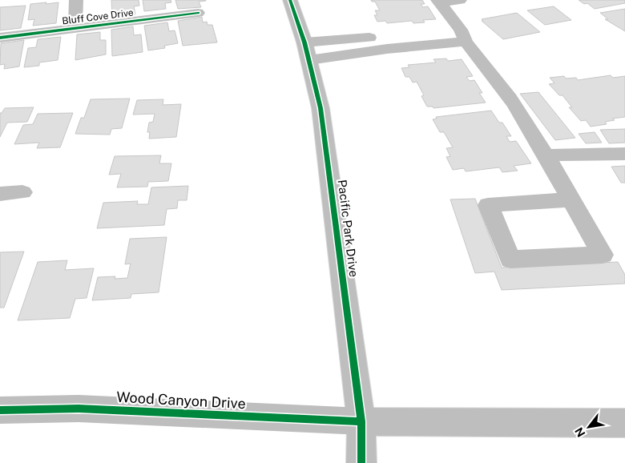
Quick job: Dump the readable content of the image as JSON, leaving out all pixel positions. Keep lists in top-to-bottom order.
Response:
{
  "streets": {
    "main road": ["Bluff Cove Drive", "Pacific Park Drive", "Wood Canyon Drive"]
  },
  "crossings": [
    ["Pacific Park Drive", "Wood Canyon Drive"]
  ],
  "north": "bottom left"
}
